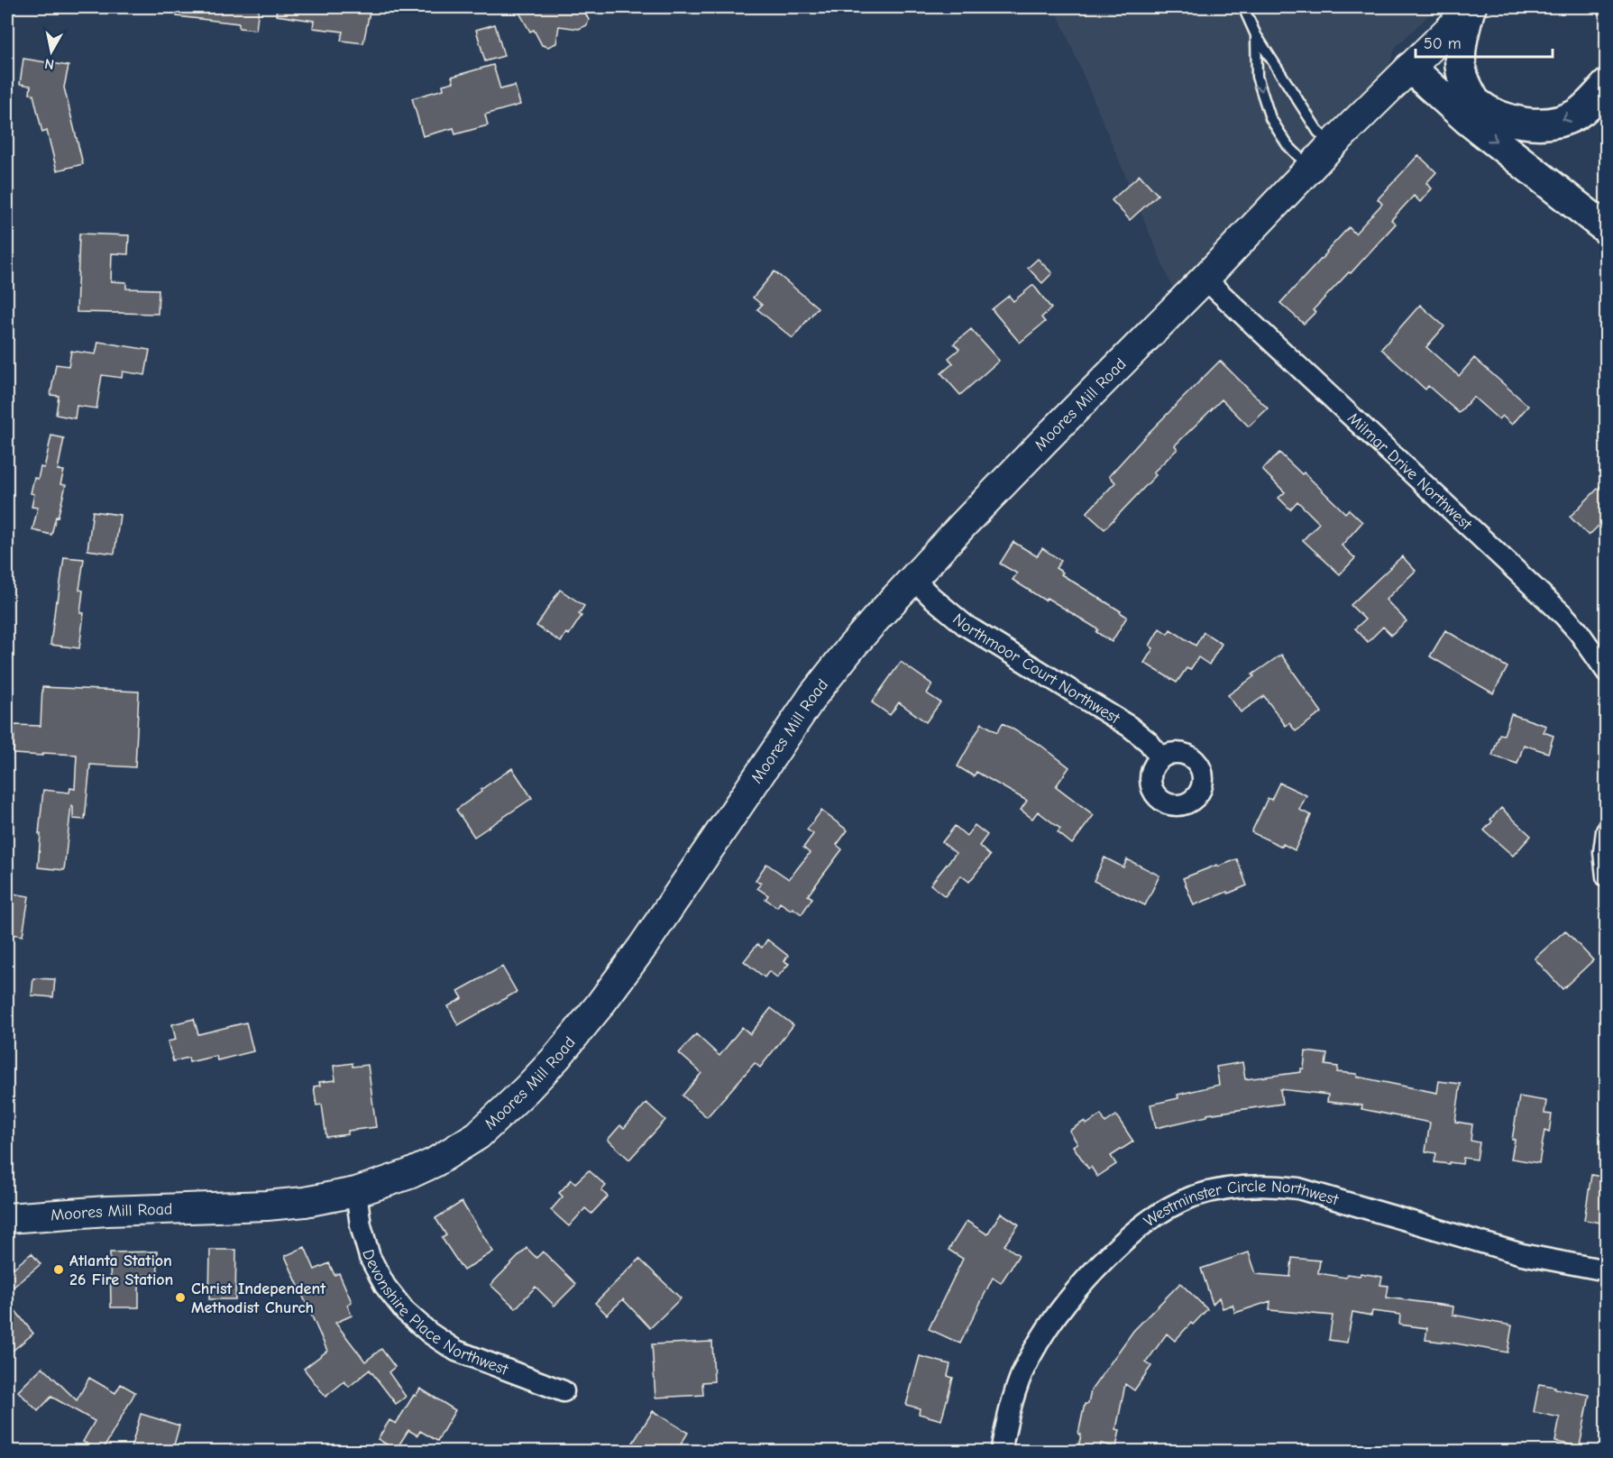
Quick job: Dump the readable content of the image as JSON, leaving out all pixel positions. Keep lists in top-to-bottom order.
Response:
{
  "streets": {
    "street": [
      "Moores Mill Road",
      "Milmar Drive Northwest",
      "Northmoor Court Northwest",
      "Westminster Circle Northwest",
      "Devonshire Place Northwest"
    ]
  },
  "crossings": [
    ["Moores Mill Road", "Milmar Drive Northwest"],
    ["Moores Mill Road", "Northmoor Court Northwest"],
    ["Moores Mill Road", "Devonshire Place Northwest"]
  ],
  "places": ["Atlanta Station 26 Fire Station", "Christ Independent Methodist Church"],
  "scale_bar": "50 m",
  "north": "bottom"
}
